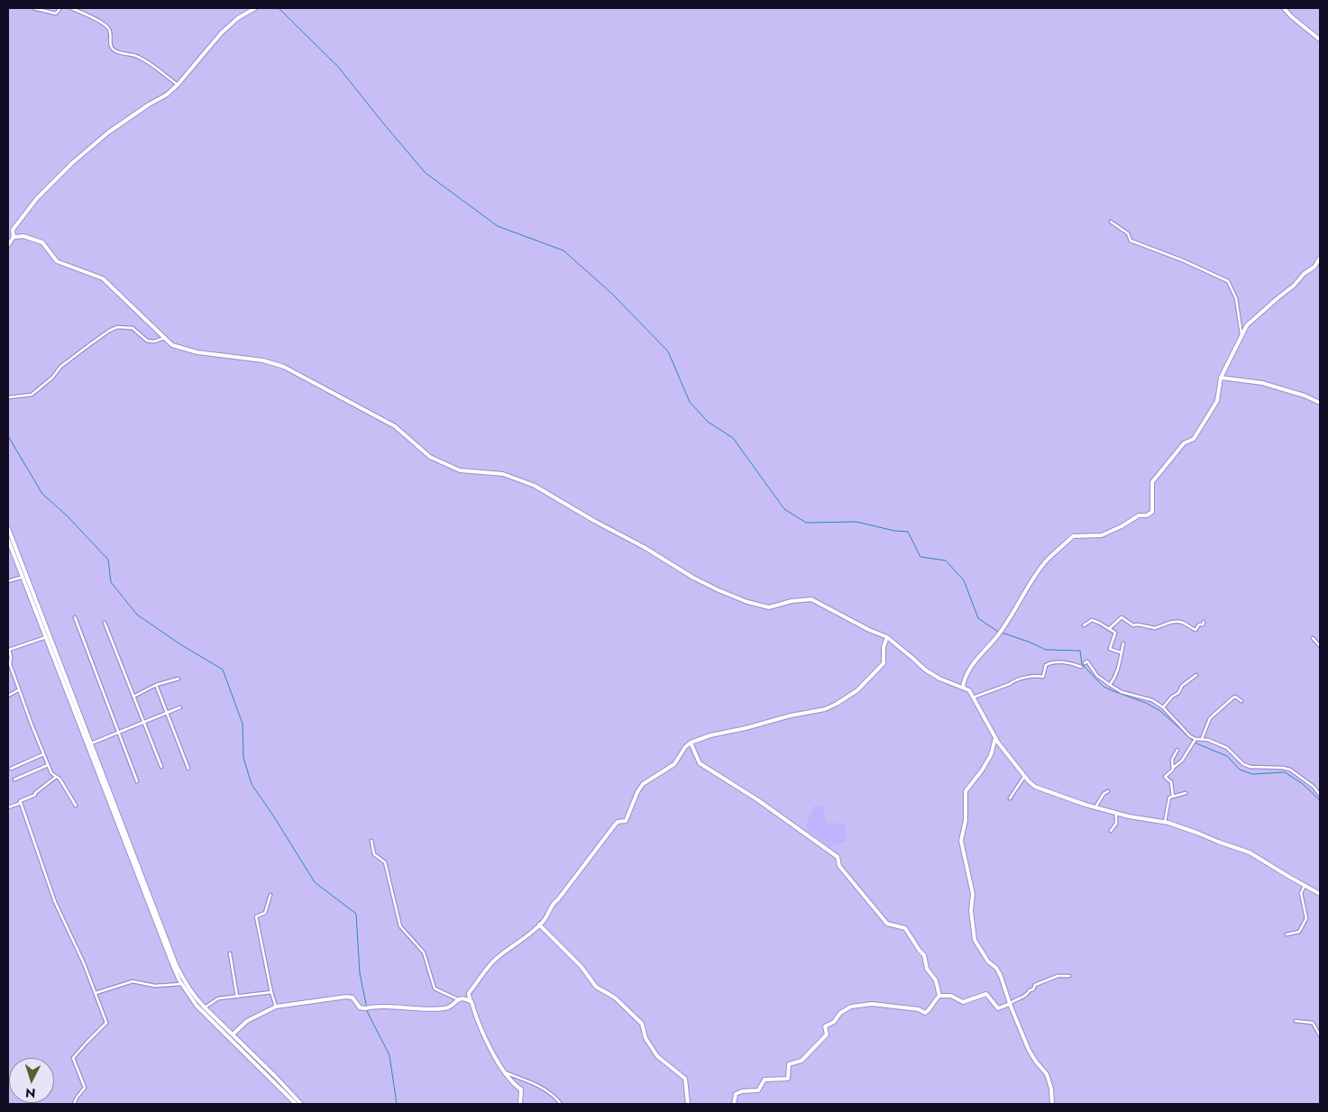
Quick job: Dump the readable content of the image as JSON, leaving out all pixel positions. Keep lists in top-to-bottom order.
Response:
{
  "north": "bottom"
}
